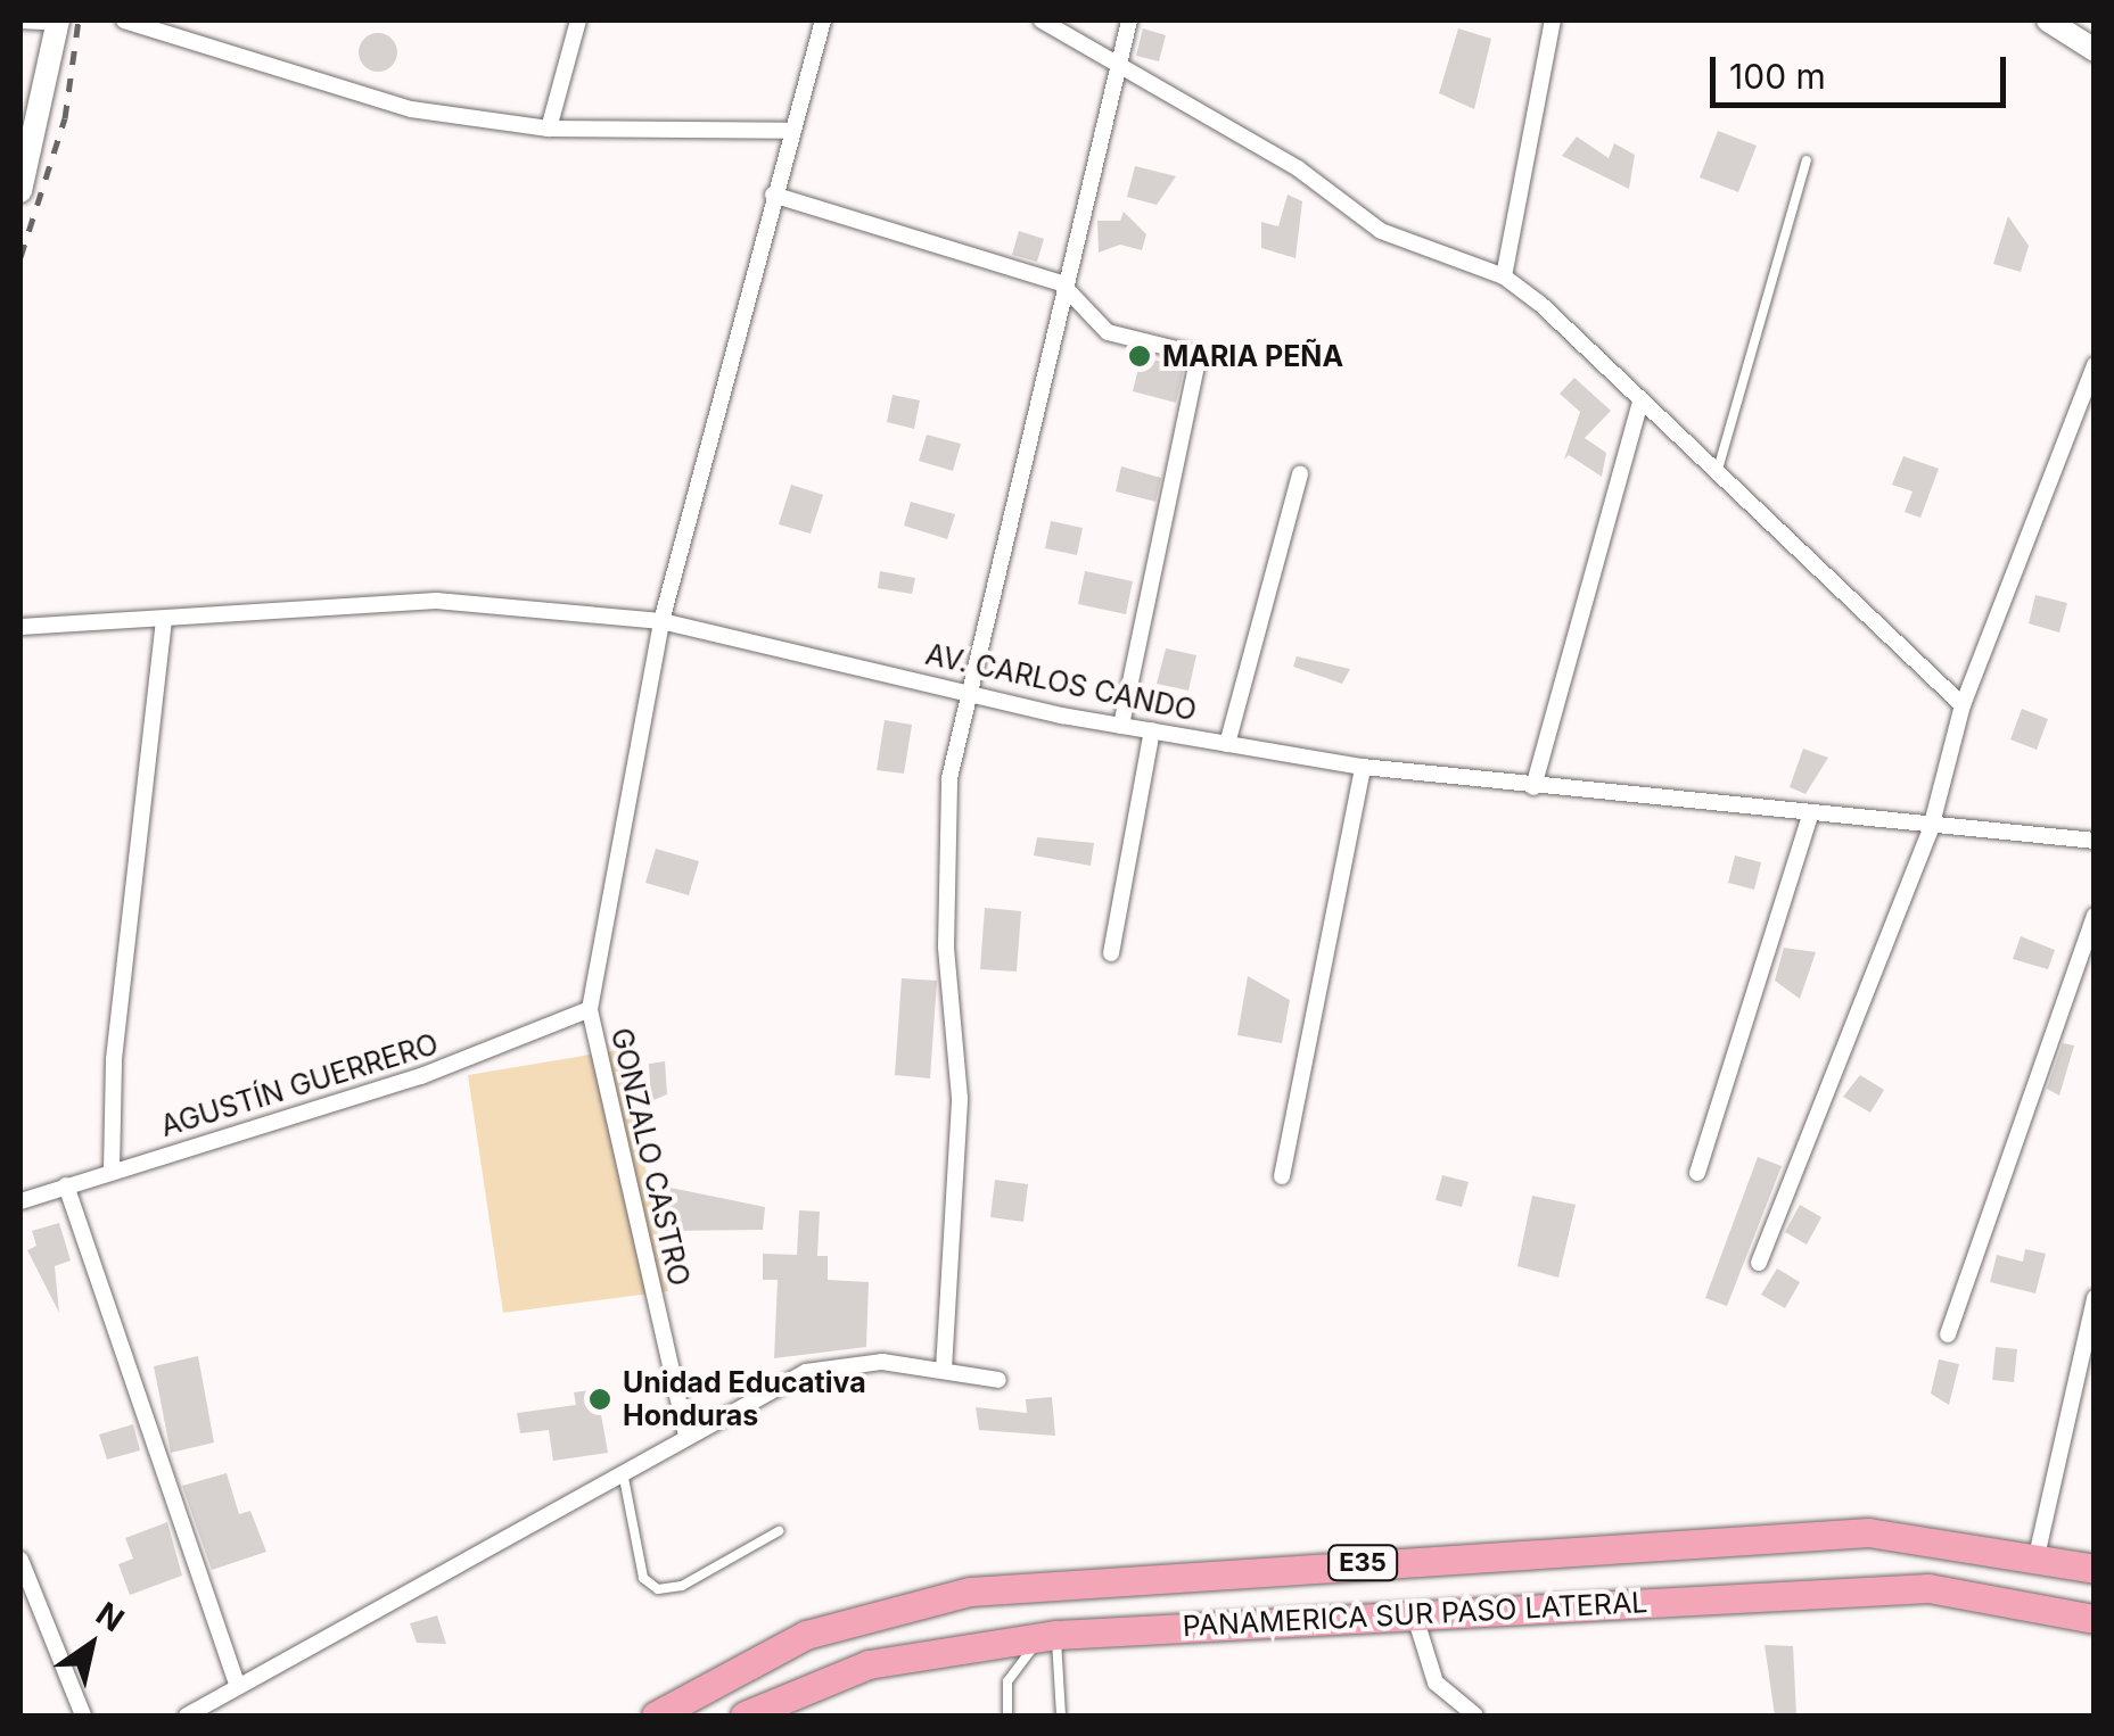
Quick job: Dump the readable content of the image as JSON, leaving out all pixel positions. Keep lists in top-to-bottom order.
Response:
{
  "streets": {
    "highway": ["E35", "PANAMERICA SUR PASO LATERAL"],
    "street": ["AV. CARLOS CANDO", "AGUSTÍN GUERRERO", "GONZALO CASTRO"]
  },
  "crossings": [
    ["AV. CARLOS CANDO", "GONZALO CASTRO"],
    ["AGUSTÍN GUERRERO", "GONZALO CASTRO"]
  ],
  "places": ["MARIA PEÑA", "Unidad Educativa Honduras"],
  "scale_bar": "100 m",
  "north": "top right"
}
